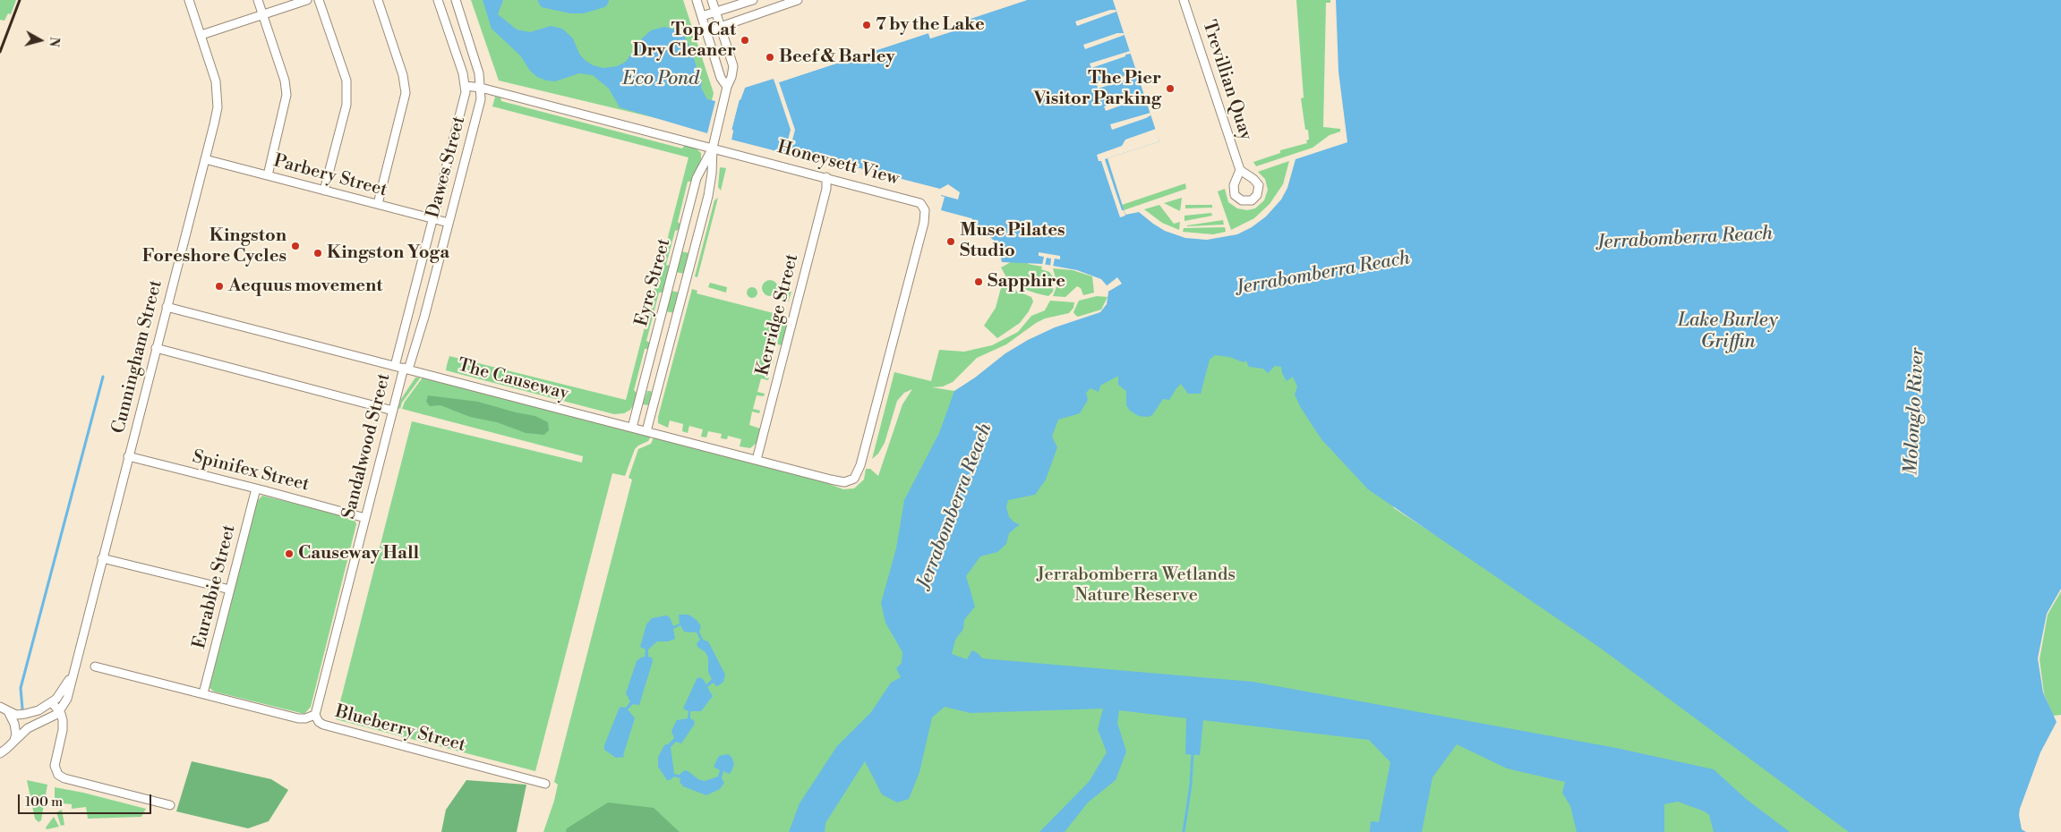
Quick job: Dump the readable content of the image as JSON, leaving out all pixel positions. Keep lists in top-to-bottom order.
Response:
{
  "streets": {
    "street": [
      "Trevillian Quay",
      "Honeysett View",
      "Dawes Street",
      "Parbery Street",
      "Eyre Street",
      "Kerridge Street",
      "Cunningham Street",
      "The Causeway",
      "Sandalwood Street",
      "Spinifex Street",
      "Eurabbie Street",
      "Blueberry Street"
    ]
  },
  "crossings": [
    ["Honeysett View", "Dawes Street"],
    ["Honeysett View", "Eyre Street"],
    ["Honeysett View", "Kerridge Street"],
    ["Honeysett View", "The Causeway"],
    ["Dawes Street", "Parbery Street"],
    ["Dawes Street", "The Causeway"],
    ["Dawes Street", "Sandalwood Street"],
    ["Parbery Street", "Cunningham Street"],
    ["Eyre Street", "The Causeway"],
    ["Kerridge Street", "The Causeway"],
    ["Cunningham Street", "The Causeway"],
    ["Cunningham Street", "Spinifex Street"],
    ["The Causeway", "Sandalwood Street"],
    ["Sandalwood Street", "Spinifex Street"],
    ["Sandalwood Street", "Blueberry Street"],
    ["Spinifex Street", "Eurabbie Street"],
    ["Eurabbie Street", "Blueberry Street"]
  ],
  "water": [
    "Eco Pond",
    "Jerrabomberra Reach",
    "Lake Burley Griffin",
    "Molonglo River"
  ],
  "parks": ["Jerrabomberra Wetlands Nature Reserve"],
  "places": [
    "7 by the Lake",
    "Top Cat Dry Cleaner",
    "Beef & Barley",
    "The Pier Visitor Parking",
    "Muse Pilates Studio",
    "Kingston Foreshore Cycles",
    "Kingston Yoga",
    "Sapphire",
    "Aequus movement",
    "Causeway Hall"
  ],
  "scale_bar": "100 m",
  "north": "right"
}
